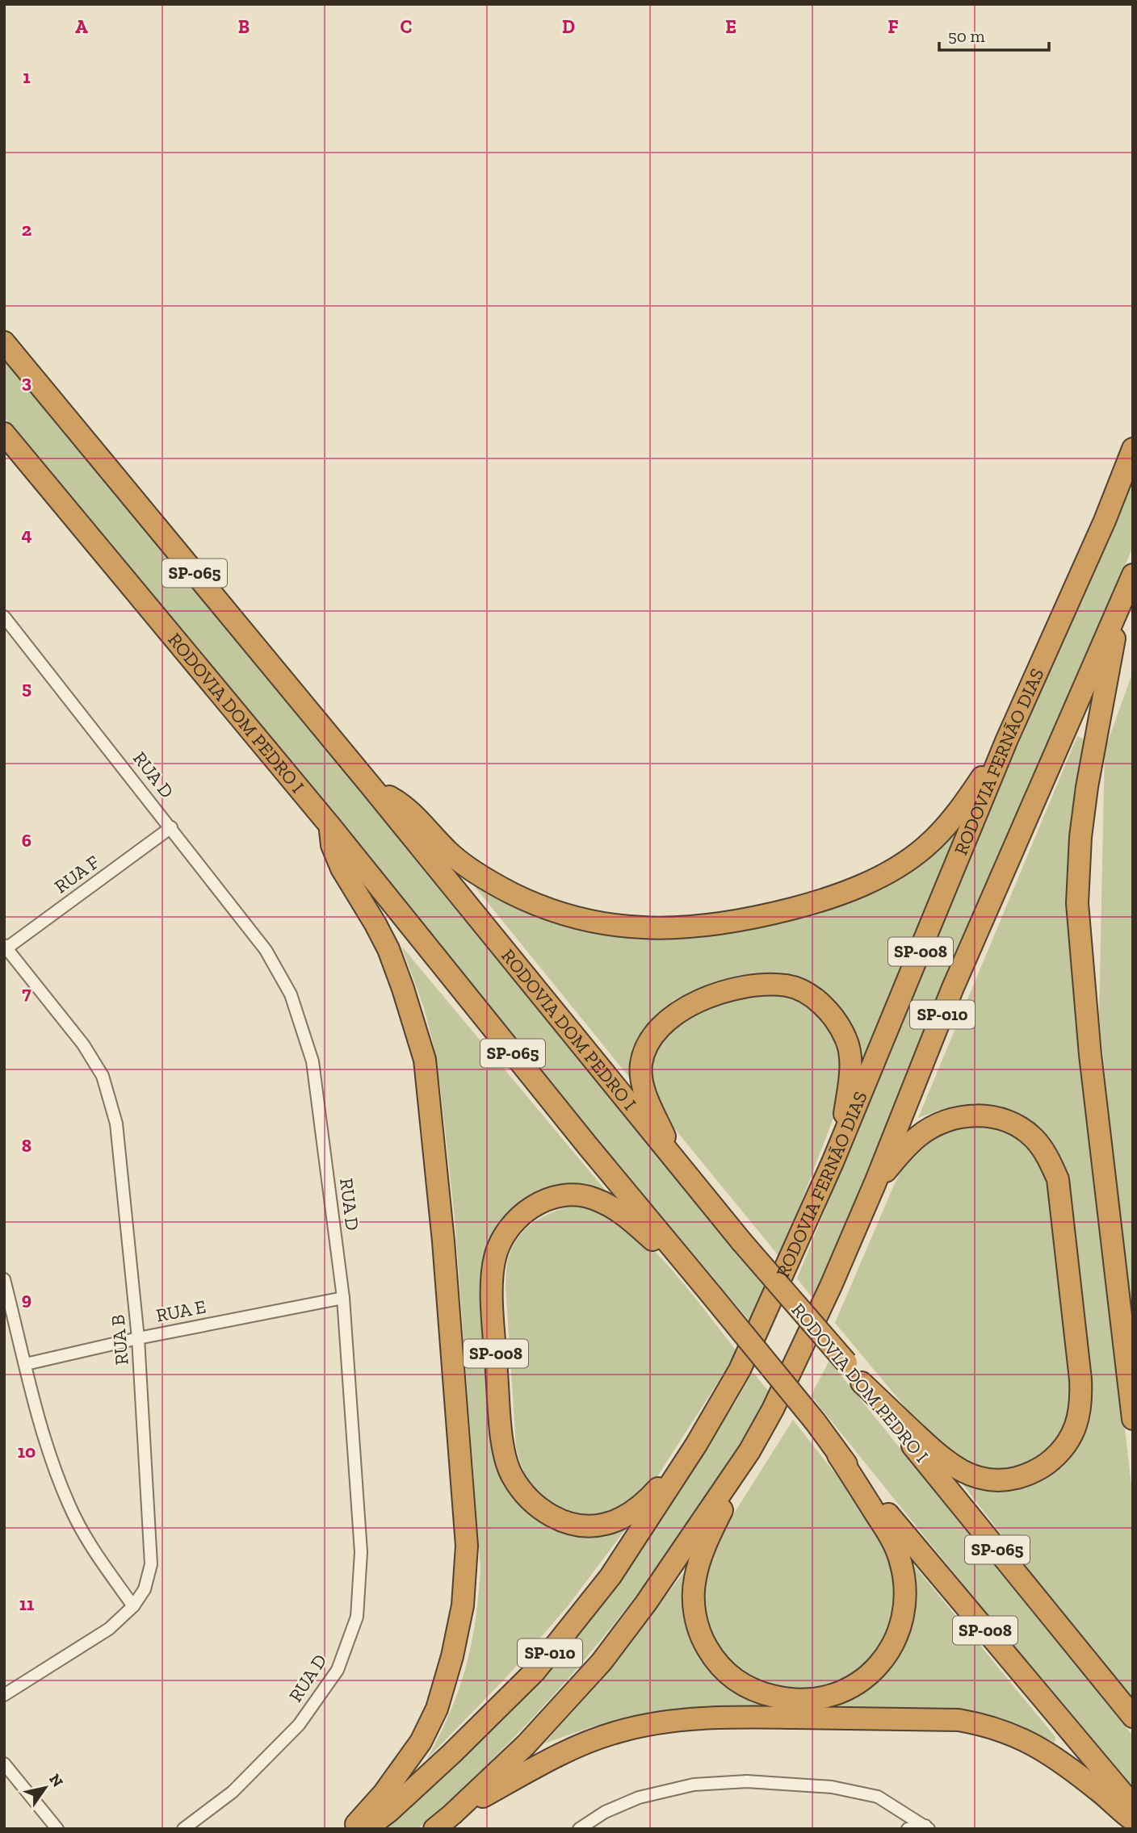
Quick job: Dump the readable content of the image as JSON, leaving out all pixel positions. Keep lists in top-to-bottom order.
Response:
{
  "streets": {
    "highway": [
      "SP-065",
      "RODOVIA DOM PEDRO I",
      "RODOVIA FERNÃO DIAS",
      "SP-008",
      "SP-010"
    ],
    "street": [
      "RUA D",
      "RUA F",
      "RUA E",
      "RUA B"
    ]
  },
  "crossings": [
    ["RODOVIA DOM PEDRO I", "SP-008"],
    ["RODOVIA FERNÃO DIAS", "SP-008"],
    ["RUA D", "RUA F"],
    ["RUA D", "RUA E"],
    ["RUA F", "RUA B"],
    ["RUA E", "RUA B"]
  ],
  "scale_bar": "50 m",
  "north": "top right",
  "grid": {
    "columns": [
      "A",
      "B",
      "C",
      "D",
      "E",
      "F"
    ],
    "rows": [
      "1",
      "2",
      "3",
      "4",
      "5",
      "6",
      "7",
      "8",
      "9",
      "10",
      "11"
    ]
  }
}
